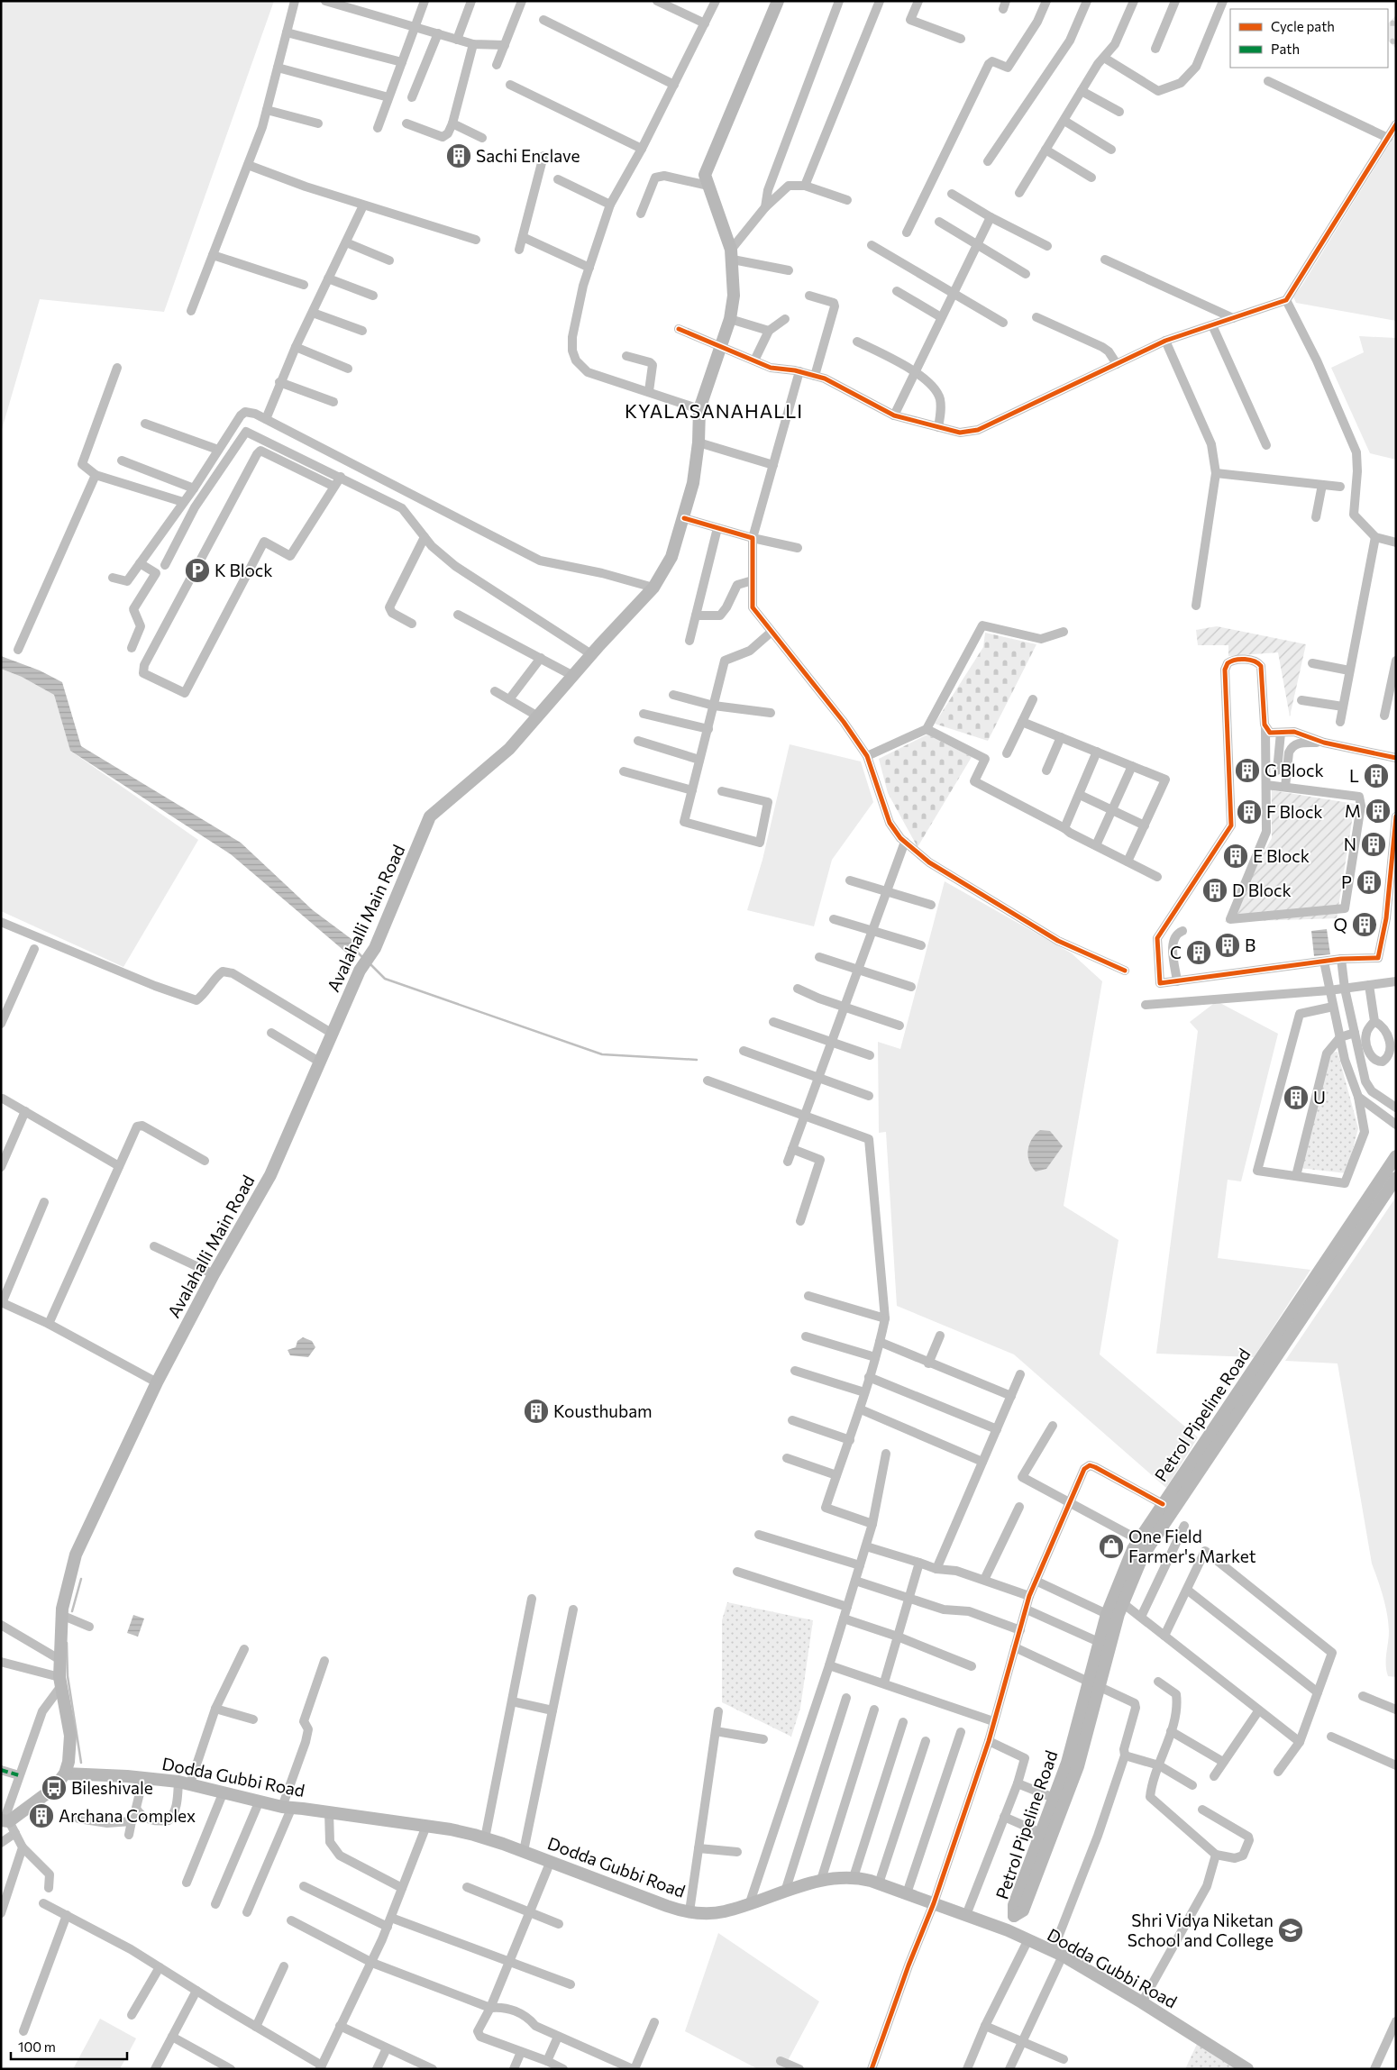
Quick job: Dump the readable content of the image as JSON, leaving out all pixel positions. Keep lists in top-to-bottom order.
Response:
{
  "streets": {
    "main road": ["Avalahalli Main Road", "Petrol Pipeline Road", "Dodda Gubbi Road"]
  },
  "crossings": [
    ["Avalahalli Main Road", "Dodda Gubbi Road"]
  ],
  "districts": ["KYALASANAHALLI"],
  "places": {
    "building": [
      "Sachi Enclave",
      "G Block",
      "L",
      "M",
      "F Block",
      "N",
      "E Block",
      "P",
      "D Block",
      "Q",
      "B",
      "C",
      "U",
      "Kousthubam",
      "Archana Complex"
    ],
    "parking": ["K Block"],
    "shop": ["One Field Farmer's Market"],
    "bus stop": ["Bileshivale"],
    "school or university": ["Shri Vidya Niketan School and College"]
  },
  "legend": ["Cycle path", "Path"],
  "scale_bar": "100 m"
}
